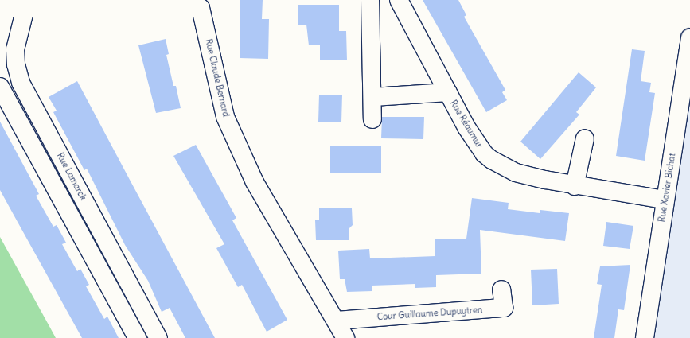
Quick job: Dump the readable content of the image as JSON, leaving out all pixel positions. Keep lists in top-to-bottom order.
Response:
{
  "streets": {
    "street": [
      "Rue Claude Bernard",
      "Rue Réaumur",
      "Rue Lamarck",
      "Rue Xavier Bichat",
      "Cour Guillaume Dupuytren"
    ]
  },
  "crossings": [
    ["Rue Claude Bernard", "Rue Lamarck"],
    ["Rue Claude Bernard", "Cour Guillaume Dupuytren"],
    ["Rue Réaumur", "Rue Xavier Bichat"]
  ]
}
